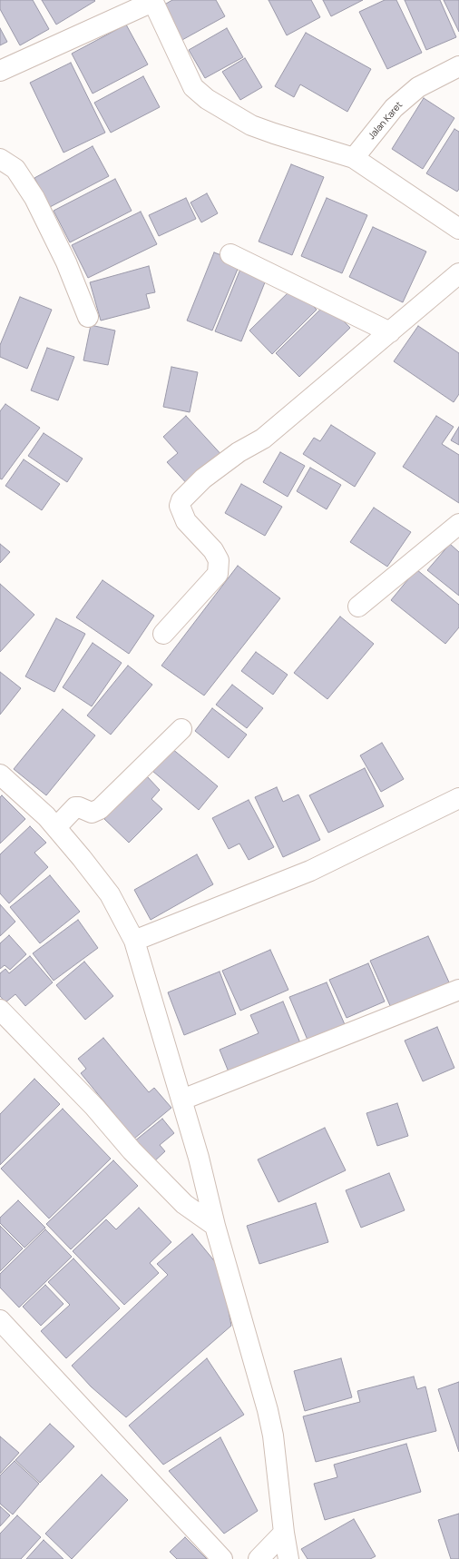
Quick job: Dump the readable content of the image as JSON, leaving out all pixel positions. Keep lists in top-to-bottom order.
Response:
{
  "streets": {
    "street": ["Jalan Karet"]
  }
}
